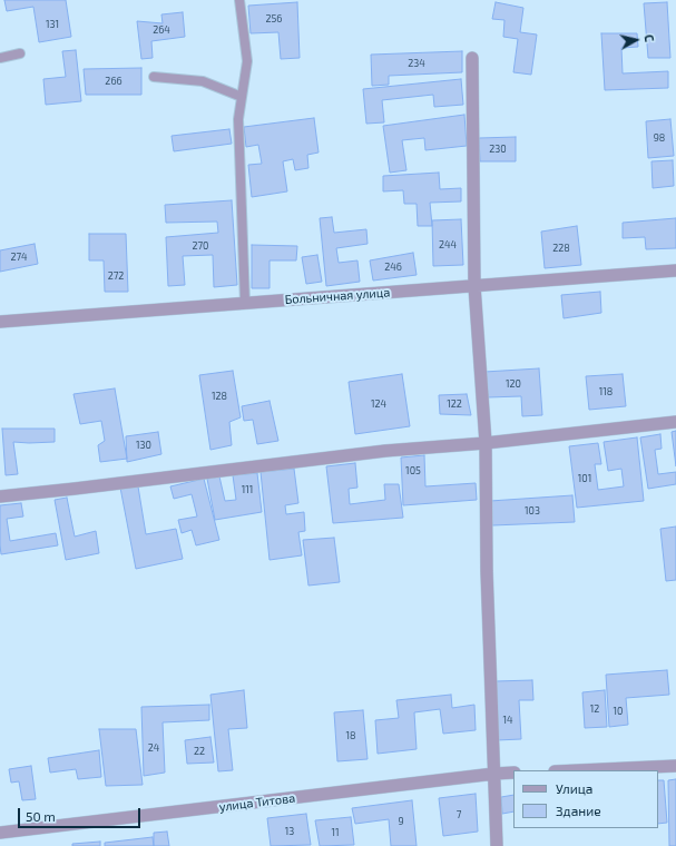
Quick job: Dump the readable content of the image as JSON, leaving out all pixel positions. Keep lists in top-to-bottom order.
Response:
{
  "streets": {
    "street": ["Больничная улица", "улица Титова"]
  },
  "house_numbers": [
    "256",
    "131",
    "264",
    "234",
    "266",
    "98",
    "230",
    "244",
    "270",
    "228",
    "274",
    "246",
    "272",
    "120",
    "118",
    "128",
    "124",
    "122",
    "130",
    "105",
    "101",
    "111",
    "103",
    "12",
    "10",
    "14",
    "18",
    "24",
    "22",
    "7",
    "9",
    "13",
    "11"
  ],
  "legend": ["Улица", "Здание"],
  "scale_bar": "50 m",
  "north": "right"
}
